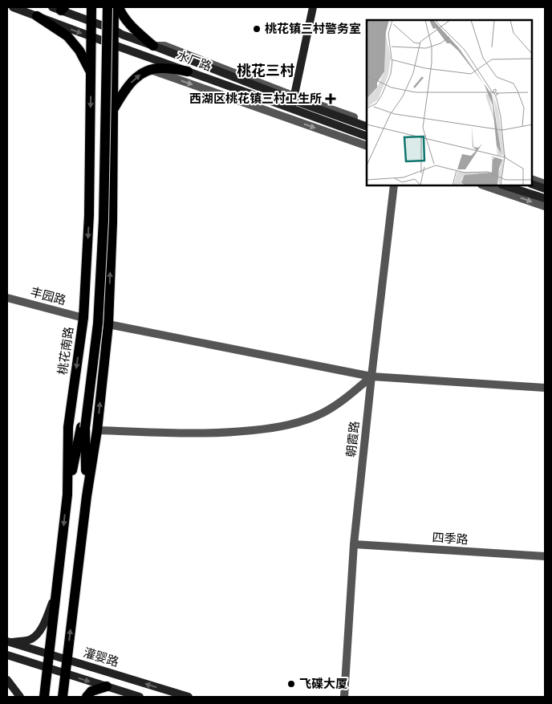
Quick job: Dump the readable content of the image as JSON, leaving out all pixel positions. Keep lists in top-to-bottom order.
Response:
{
  "streets": {
    "main road": ["桃花南路"],
    "street": [
      "水厂路",
      "丰园路",
      "朝霞路",
      "四季路",
      "灌婴路"
    ]
  },
  "crossings": [
    ["水厂路", "桃花南路"],
    ["丰园路", "桃花南路"],
    ["桃花南路", "灌婴路"],
    ["朝霞路", "四季路"]
  ],
  "districts": ["桃花三村"],
  "places": {
    "other": ["桃花镇三村警务室", "飞碟大厦"],
    "health": ["西湖区桃花镇三村卫生所"]
  }
}
